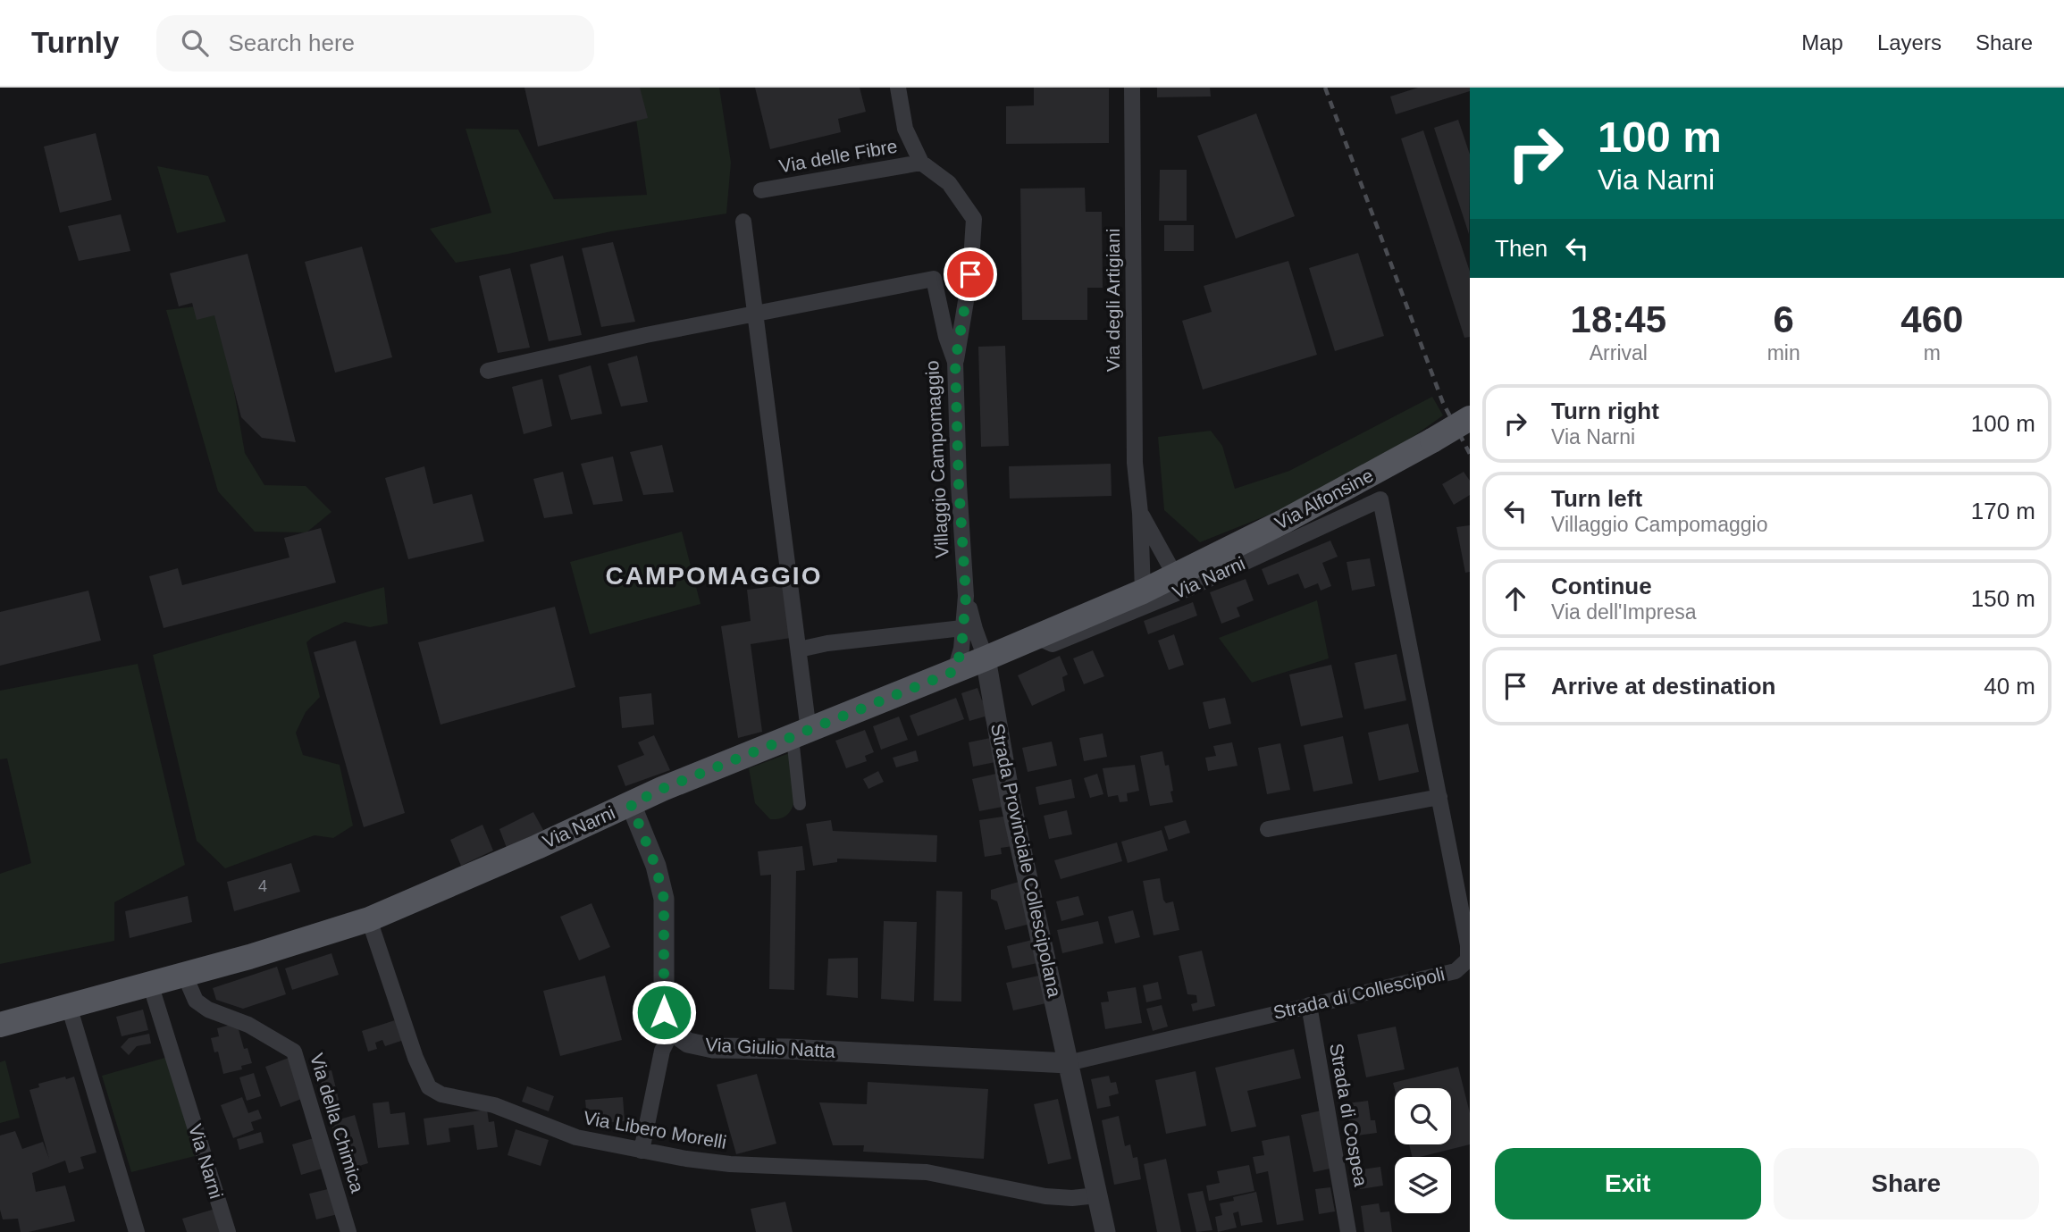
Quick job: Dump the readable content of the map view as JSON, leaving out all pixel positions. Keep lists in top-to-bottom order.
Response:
{
  "streets": {
    "main road": ["Via Alfonsine", "Via Narni"],
    "street": [
      "Via delle Fibre",
      "Via degli Artigiani",
      "Villaggio Campomaggio",
      "Strada Provinciale Collescipolana",
      "Strada di Collescipoli",
      "Via Giulio Natta",
      "Strada di Cospea",
      "Via della Chimica",
      "Via Libero Morelli"
    ]
  },
  "crossings": [
    ["Via degli Artigiani", "Via Alfonsine"],
    ["Via degli Artigiani", "Via Narni"],
    ["Villaggio Campomaggio", "Via Narni"],
    ["Villaggio Campomaggio", "Strada Provinciale Collescipolana"],
    ["Via Alfonsine", "Via Narni"],
    ["Via Narni", "Strada Provinciale Collescipolana"],
    ["Via Narni", "Strada di Collescipoli"],
    ["Via Narni", "Via della Chimica"],
    ["Via Narni", "Via Libero Morelli"],
    ["Strada Provinciale Collescipolana", "Strada di Collescipoli"],
    ["Strada Provinciale Collescipolana", "Via Giulio Natta"],
    ["Strada di Collescipoli", "Via Giulio Natta"],
    ["Strada di Collescipoli", "Strada di Cospea"]
  ],
  "districts": ["CAMPOMAGGIO"],
  "house_numbers": ["4"],
  "page": {
    "header": "Turnly",
    "search": "Search here",
    "nav": ["Map", "Layers", "Share"],
    "turn": ["100 m", "Via Narni"],
    "then": "Then",
    "eta": [
      "18:45",
      "Arrival",
      "6",
      "min",
      "460",
      "m"
    ],
    "list": [
      {
        "name": "Turn right",
        "note": "Via Narni",
        "value": "100 m"
      },
      {
        "name": "Turn left",
        "note": "Villaggio Campomaggio",
        "value": "170 m"
      },
      {
        "name": "Continue",
        "note": "Via dell'Impresa",
        "value": "150 m"
      },
      {
        "name": "Arrive at destination",
        "value": "40 m"
      }
    ],
    "buttons": ["Exit", "Share"]
  }
}
